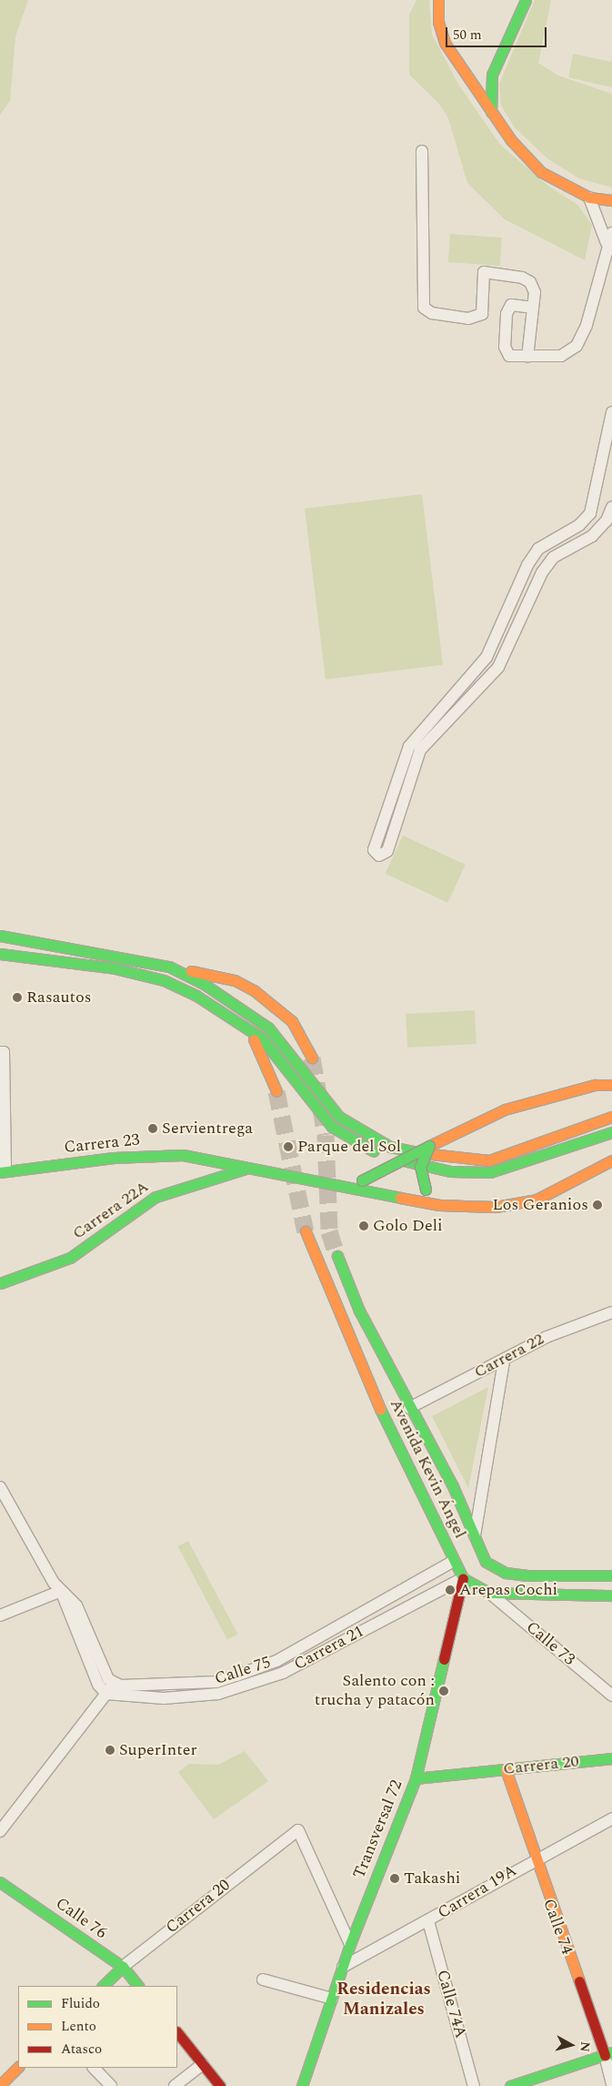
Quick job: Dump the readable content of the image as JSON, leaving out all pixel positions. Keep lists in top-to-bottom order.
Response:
{
  "streets": {
    "main road": [
      "Carrera 23",
      "Carrera 22A",
      "Avenida Kevin Ángel",
      "Carrera 20",
      "Transversal 72",
      "Calle 76",
      "Calle 74"
    ],
    "street": [
      "Carrera 22",
      "Calle 73",
      "Carrera 21",
      "Calle 75",
      "Carrera 19A",
      "Calle 74A"
    ]
  },
  "crossings": [
    ["Carrera 23", "Carrera 22A"],
    ["Carrera 22", "Avenida Kevin Ángel"],
    ["Avenida Kevin Ángel", "Carrera 21"],
    ["Avenida Kevin Ángel", "Calle 75"],
    ["Avenida Kevin Ángel", "Transversal 72"],
    ["Carrera 21", "Transversal 72"],
    ["Carrera 20", "Transversal 72"],
    ["Carrera 20", "Calle 76"],
    ["Carrera 20", "Calle 74"],
    ["Transversal 72", "Carrera 19A"],
    ["Carrera 19A", "Calle 74"],
    ["Carrera 19A", "Calle 74A"]
  ],
  "districts": ["Residencias Manizales"],
  "places": [
    "Rasautos",
    "Servientrega",
    "Parque del Sol",
    "Los Geranios",
    "Golo Deli",
    "Arepas Cochi",
    "Salento con : trucha y patacón",
    "SuperInter",
    "Takashi"
  ],
  "legend": ["Fluido", "Lento", "Atasco"],
  "scale_bar": "50 m",
  "north": "right"
}
